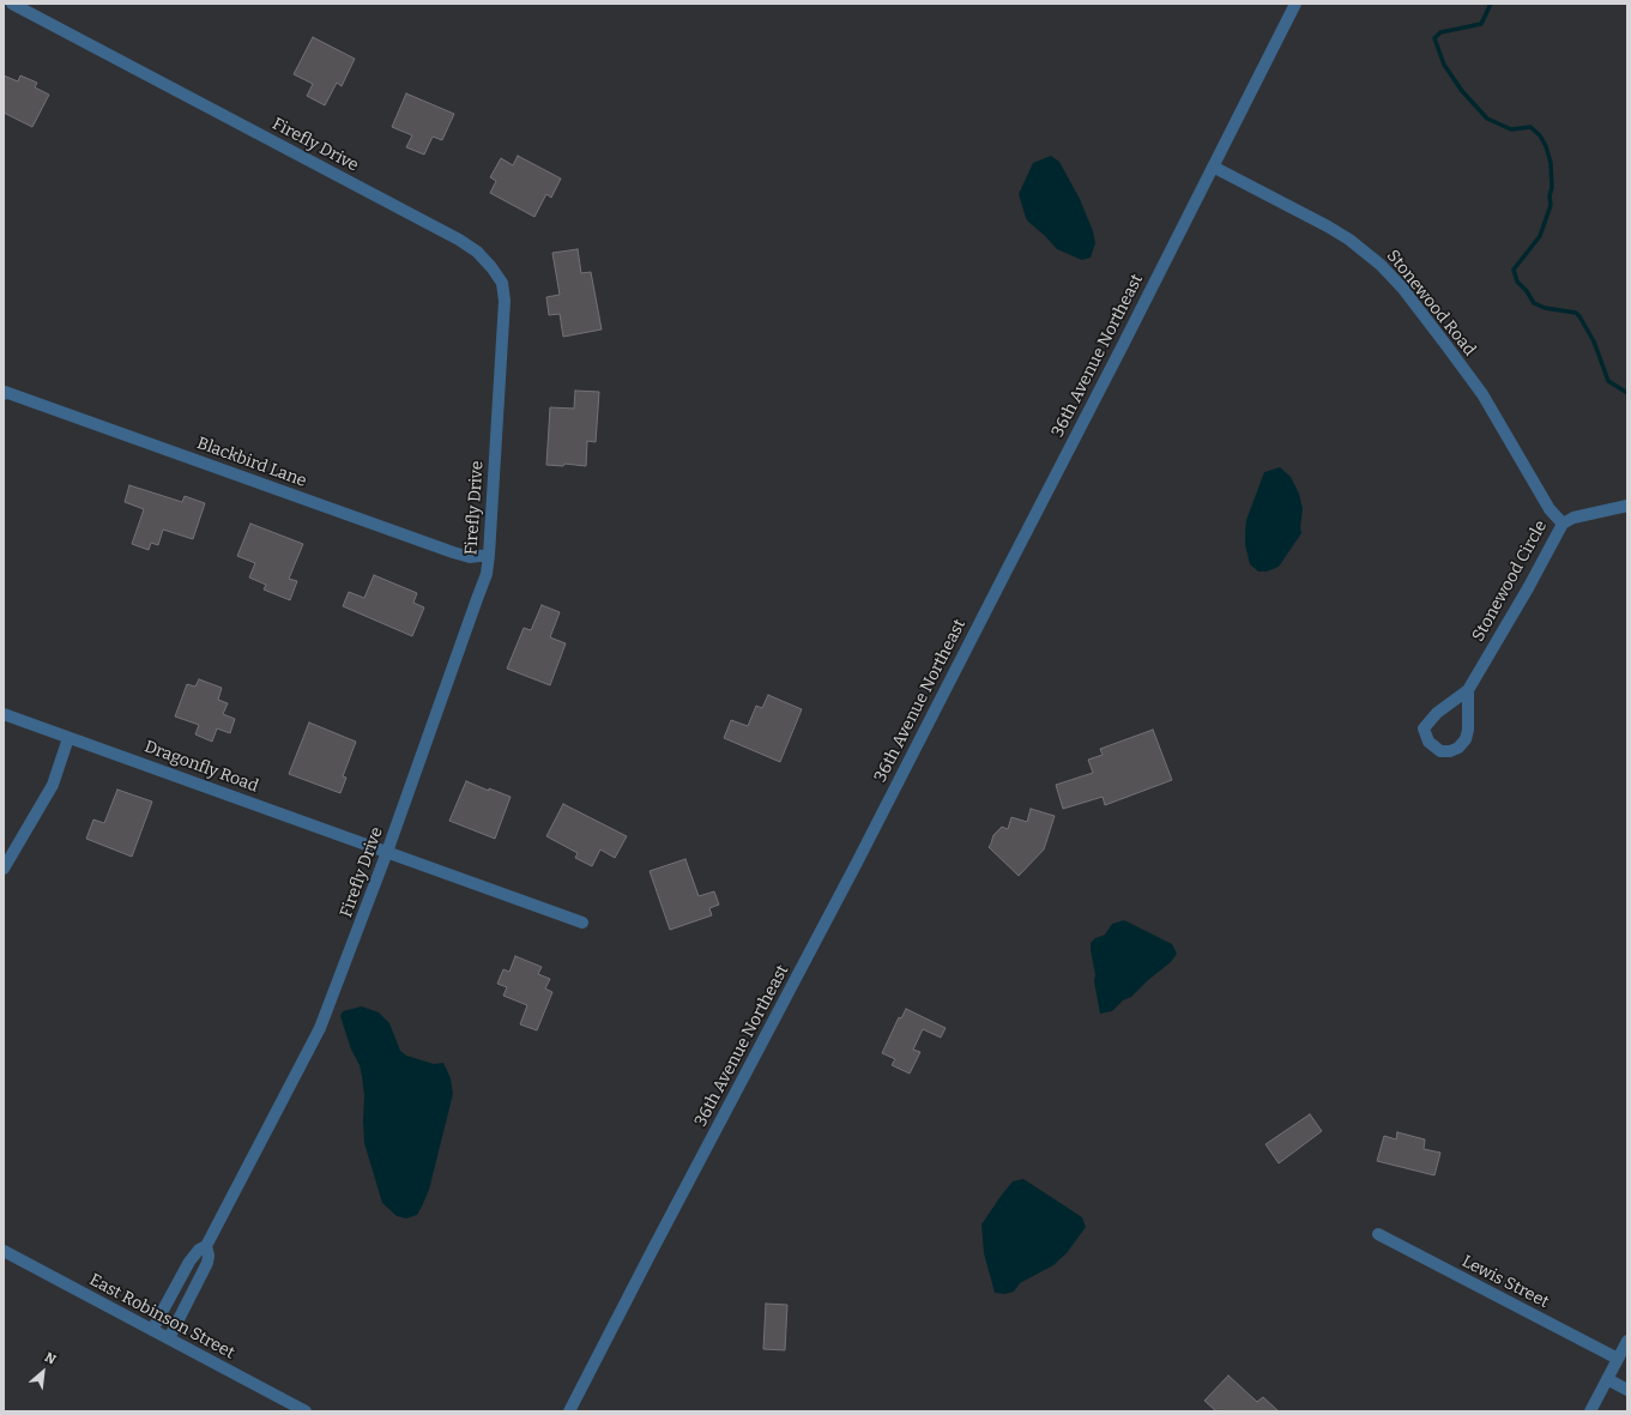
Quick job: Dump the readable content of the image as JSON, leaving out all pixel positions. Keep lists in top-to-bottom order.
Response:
{
  "streets": {
    "street": [
      "Firefly Drive",
      "Stonewood Road",
      "36th Avenue Northeast",
      "Blackbird Lane",
      "Stonewood Circle",
      "Dragonfly Road",
      "Lewis Street",
      "East Robinson Street"
    ]
  },
  "crossings": [
    ["Firefly Drive", "Blackbird Lane"],
    ["Firefly Drive", "Dragonfly Road"],
    ["Firefly Drive", "East Robinson Street"],
    ["Stonewood Road", "36th Avenue Northeast"],
    ["Stonewood Road", "Stonewood Circle"]
  ],
  "north": "top right"
}
